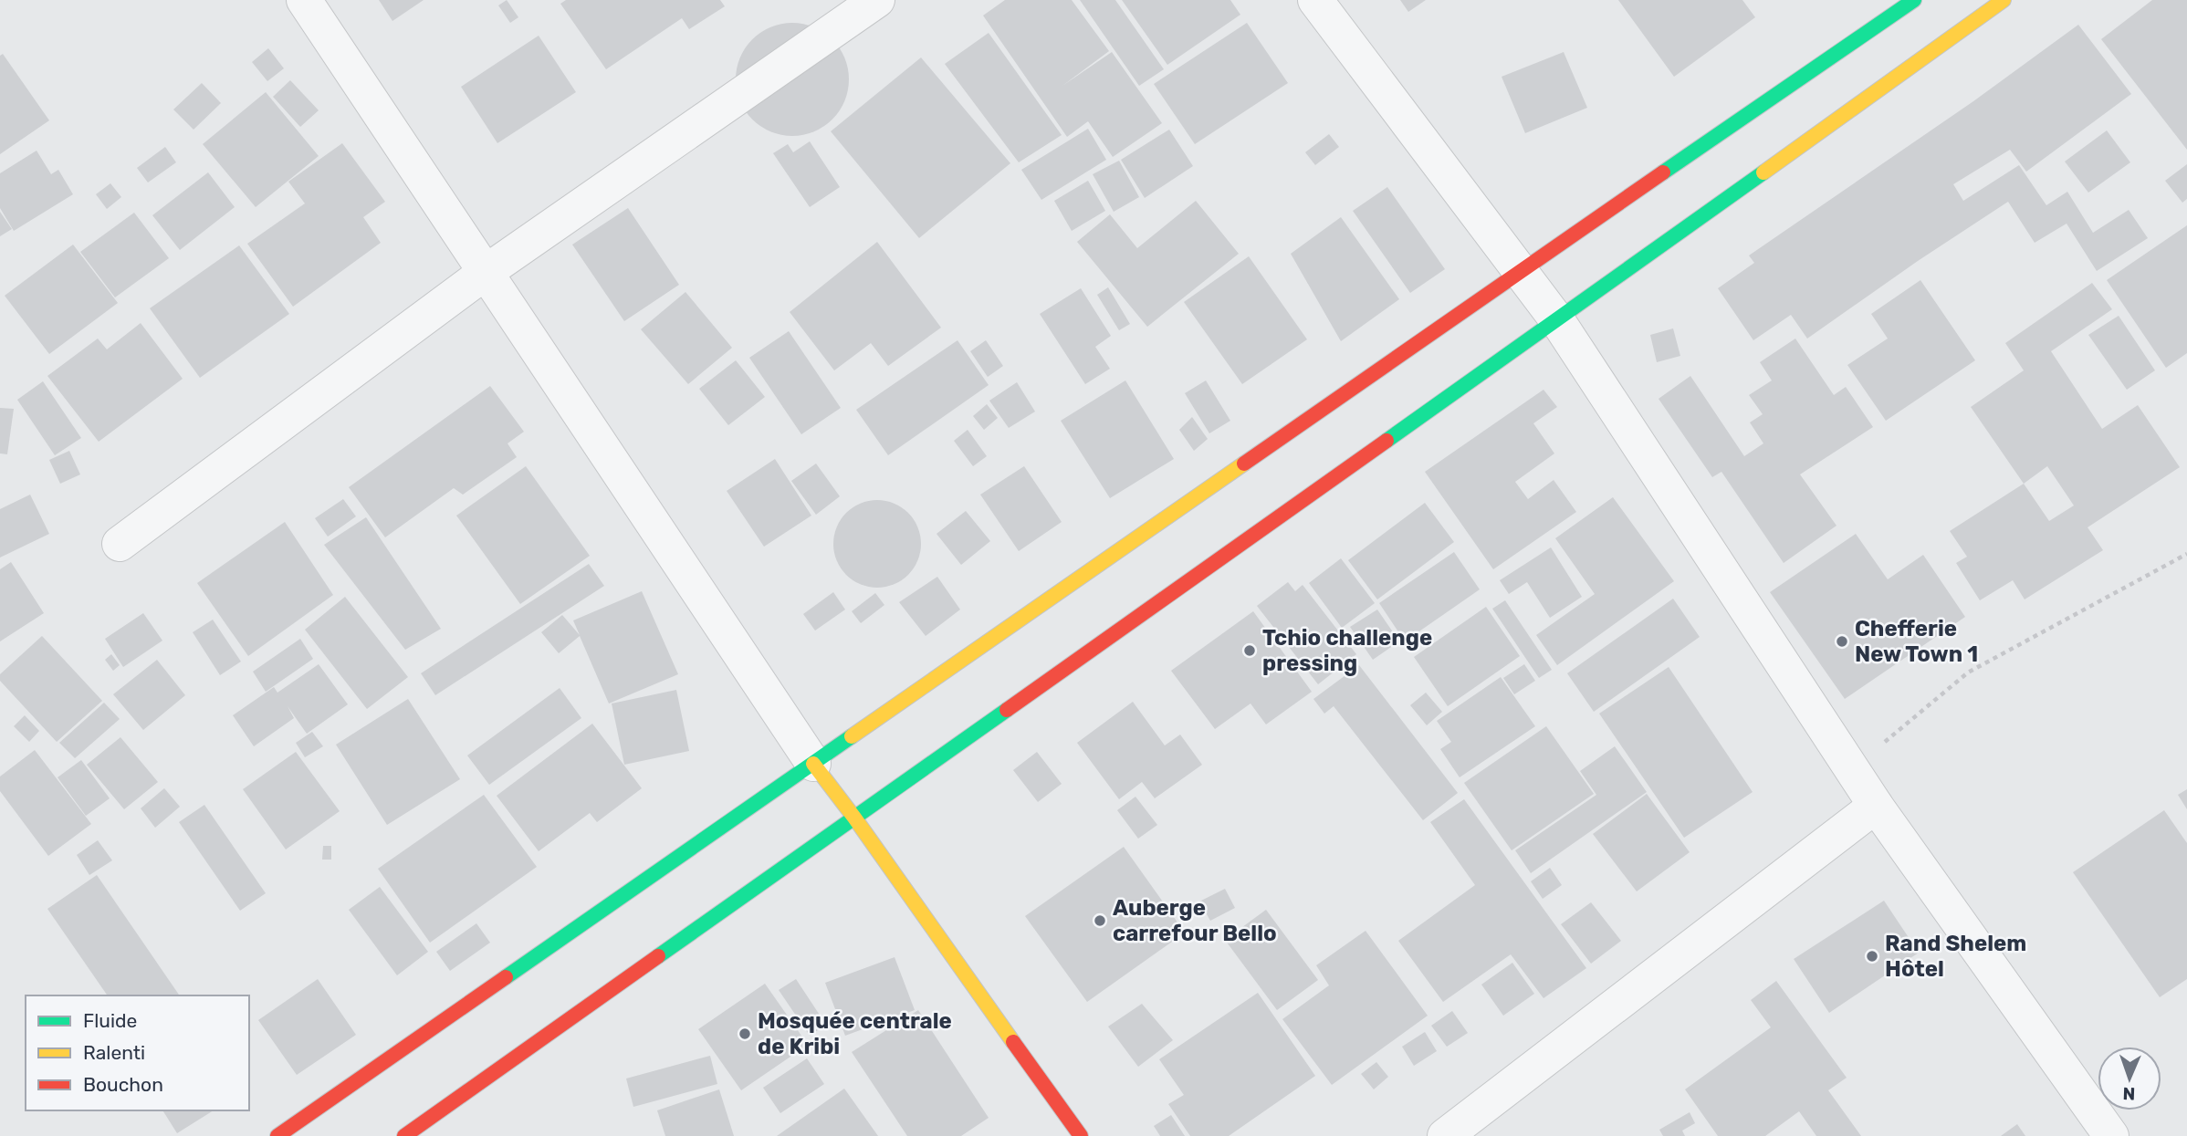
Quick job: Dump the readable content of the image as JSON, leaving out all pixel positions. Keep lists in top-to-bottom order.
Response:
{
  "places": [
    "Chefferie New Town 1",
    "Tchio challenge pressing",
    "Auberge carrefour Bello",
    "Rand Shelem Hôtel",
    "Mosquée centrale de Kribi"
  ],
  "legend": ["Fluide", "Ralenti", "Bouchon"],
  "north": "bottom"
}
